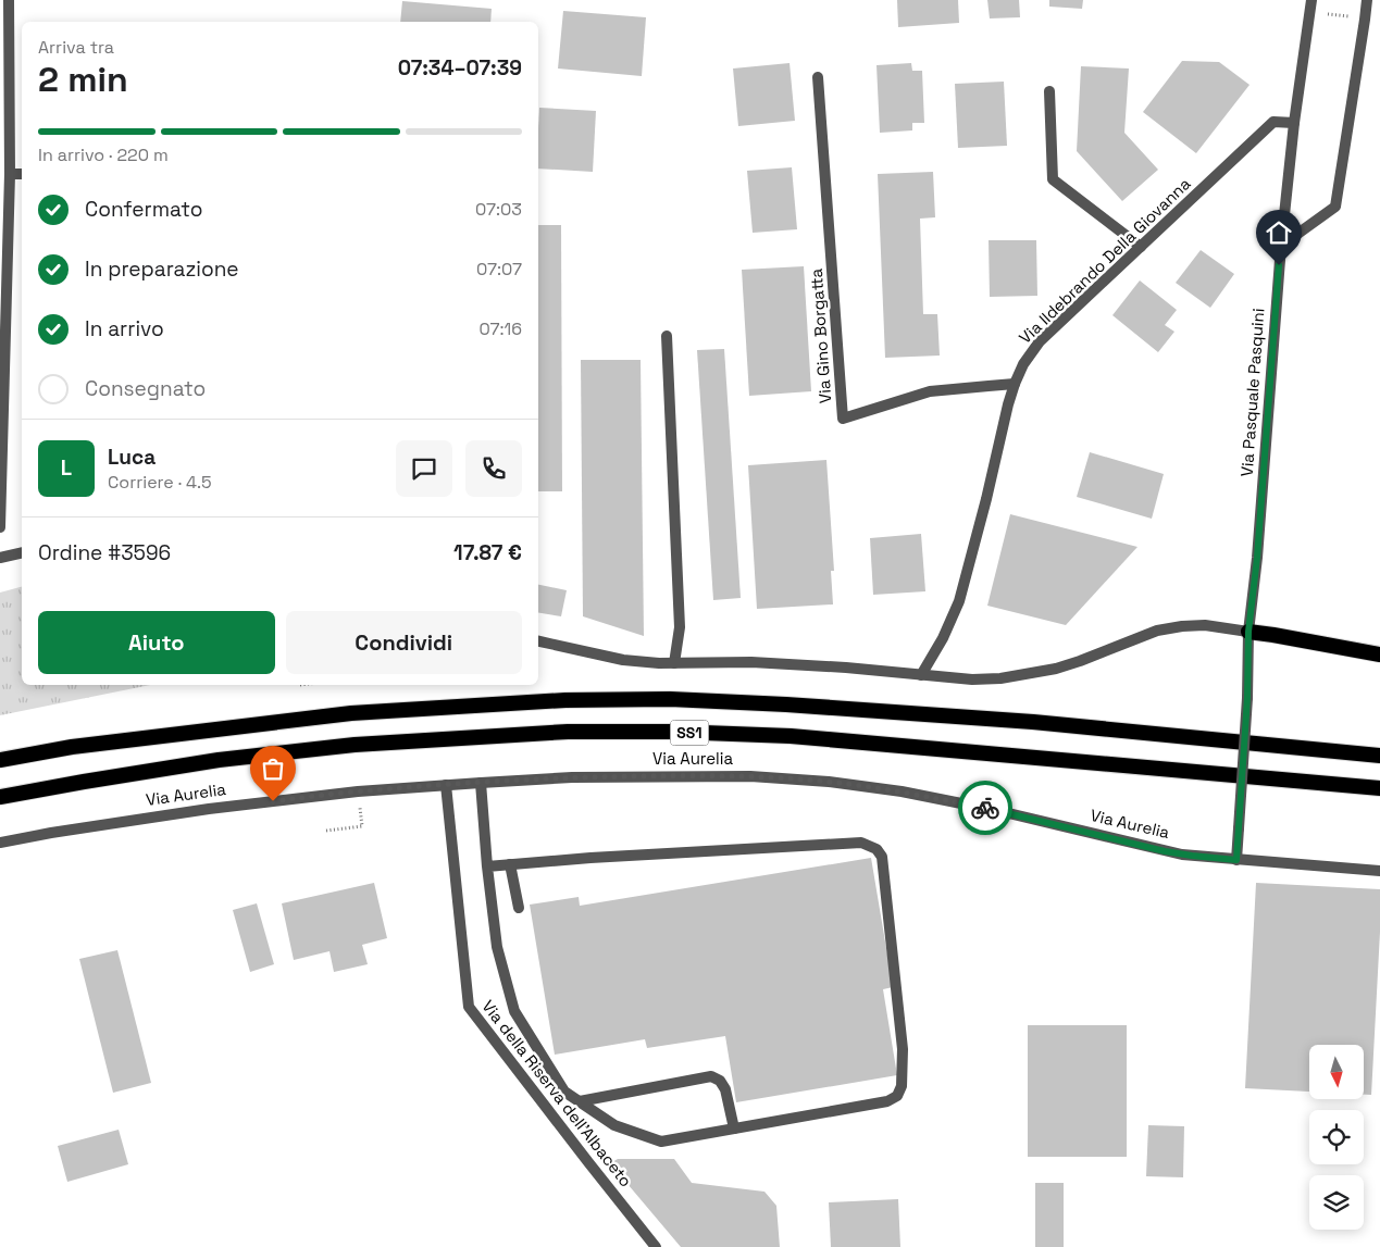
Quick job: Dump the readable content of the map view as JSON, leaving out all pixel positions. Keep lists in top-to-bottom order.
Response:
{
  "streets": {
    "highway": ["SS1", "Via Aurelia"],
    "street": [
      "Via Ildebrando Della Giovanna",
      "Via Gino Borgatta",
      "Via Pasquale Pasquini",
      "Via della Riserva dell'Albaceto"
    ]
  },
  "crossings": [
    ["Via Ildebrando Della Giovanna", "Via Gino Borgatta"],
    ["Via Ildebrando Della Giovanna", "Via Pasquale Pasquini"],
    ["Via Pasquale Pasquini", "Via Aurelia"],
    ["Via Aurelia", "Via della Riserva dell'Albaceto"]
  ],
  "north": "bottom",
  "page": {
    "heading": ["2 min", "Arriva tra", "07:34–07:39"],
    "panel": [
      "Luca",
      "Corriere · 4.5",
      "Ordine #3596",
      "17.87 €"
    ],
    "bar": "In arrivo · 220 m",
    "list": [
      ["Confermato", "07:03"],
      ["In preparazione", "07:07"],
      ["In arrivo", "07:16"],
      "Consegnato"
    ],
    "round": "L",
    "buttons": ["Aiuto", "Condividi"]
  }
}
